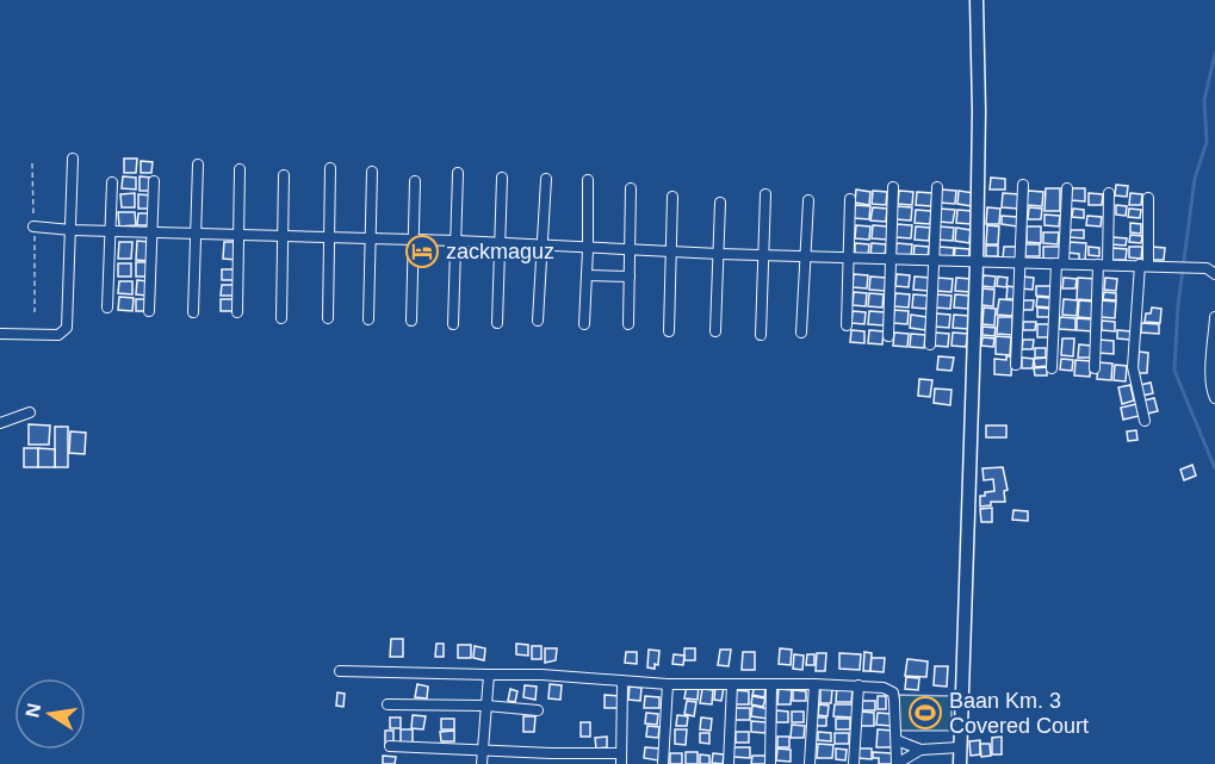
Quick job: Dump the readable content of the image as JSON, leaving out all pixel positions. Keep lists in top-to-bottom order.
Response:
{
  "places": {
    "hotel": ["zackmaguz"],
    "sports": ["Baan Km. 3 Covered Court"]
  },
  "north": "left"
}
